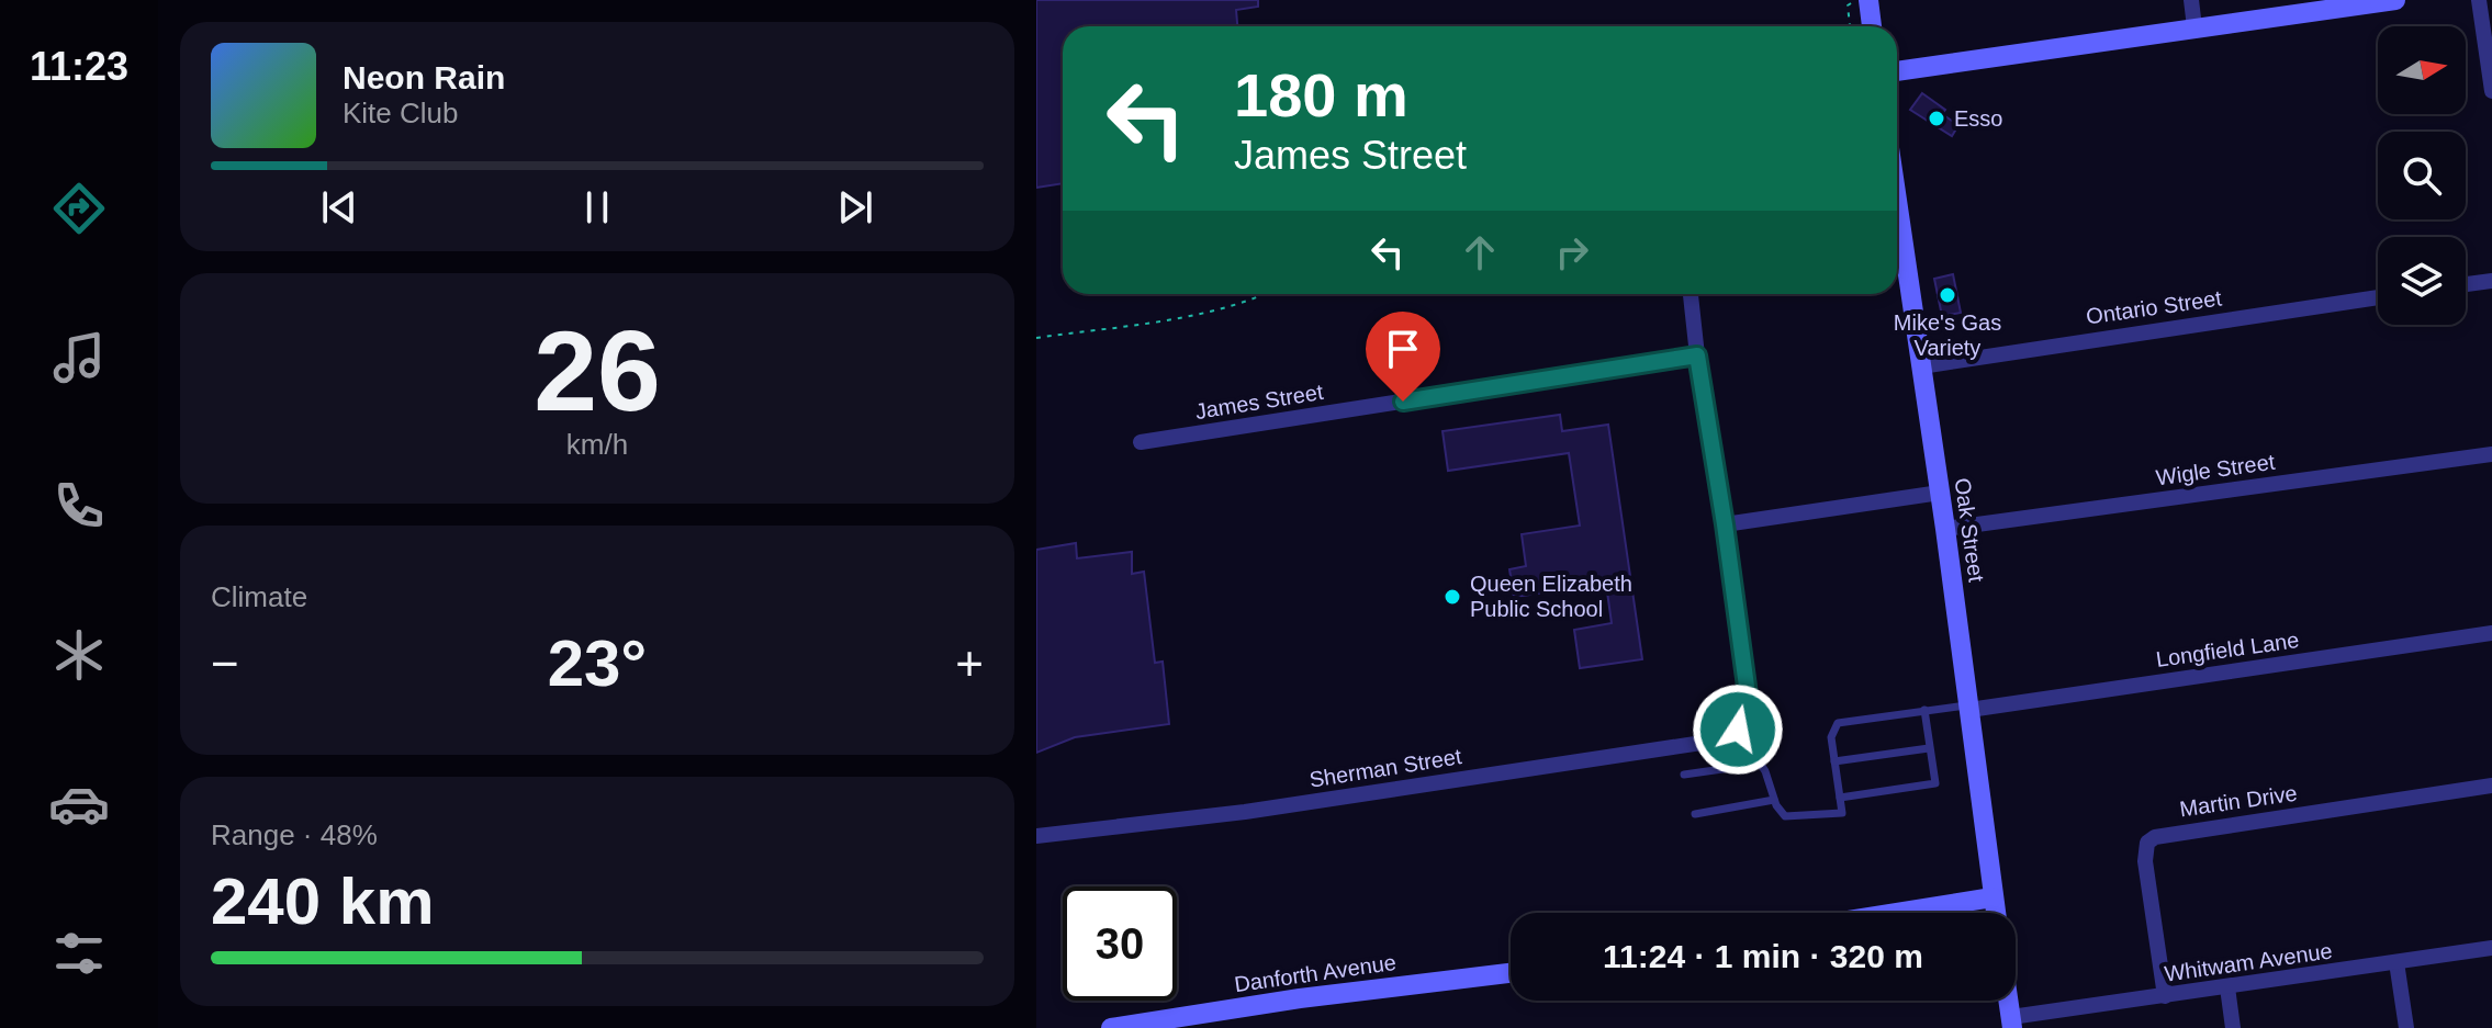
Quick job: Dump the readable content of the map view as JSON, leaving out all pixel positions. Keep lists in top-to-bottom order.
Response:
{
  "streets": {
    "street": [
      "Ontario Street",
      "James Street",
      "Wigle Street",
      "Oak Street",
      "Longfield Lane",
      "Sherman Street",
      "Martin Drive",
      "Whitwam Avenue",
      "Danforth Avenue"
    ]
  },
  "crossings": [
    ["Ontario Street", "Oak Street"],
    ["Wigle Street", "Oak Street"],
    ["Oak Street", "Longfield Lane"],
    ["Martin Drive", "Whitwam Avenue"]
  ],
  "places": ["Esso", "Mike's Gas Variety", "Queen Elizabeth Public School"],
  "north": "right",
  "page": {
    "tabs": "11:23",
    "turn": ["180 m", "James Street"],
    "song": ["Neon Rain", "Kite Club"],
    "tile": [
      ["26", "km/h"],
      "Climate",
      ["Range · 48%", "240 km"]
    ],
    "heat": ["−", "23°", "+"],
    "limit": "30",
    "trip": "11:24 · 1 min · 320 m"
  }
}
